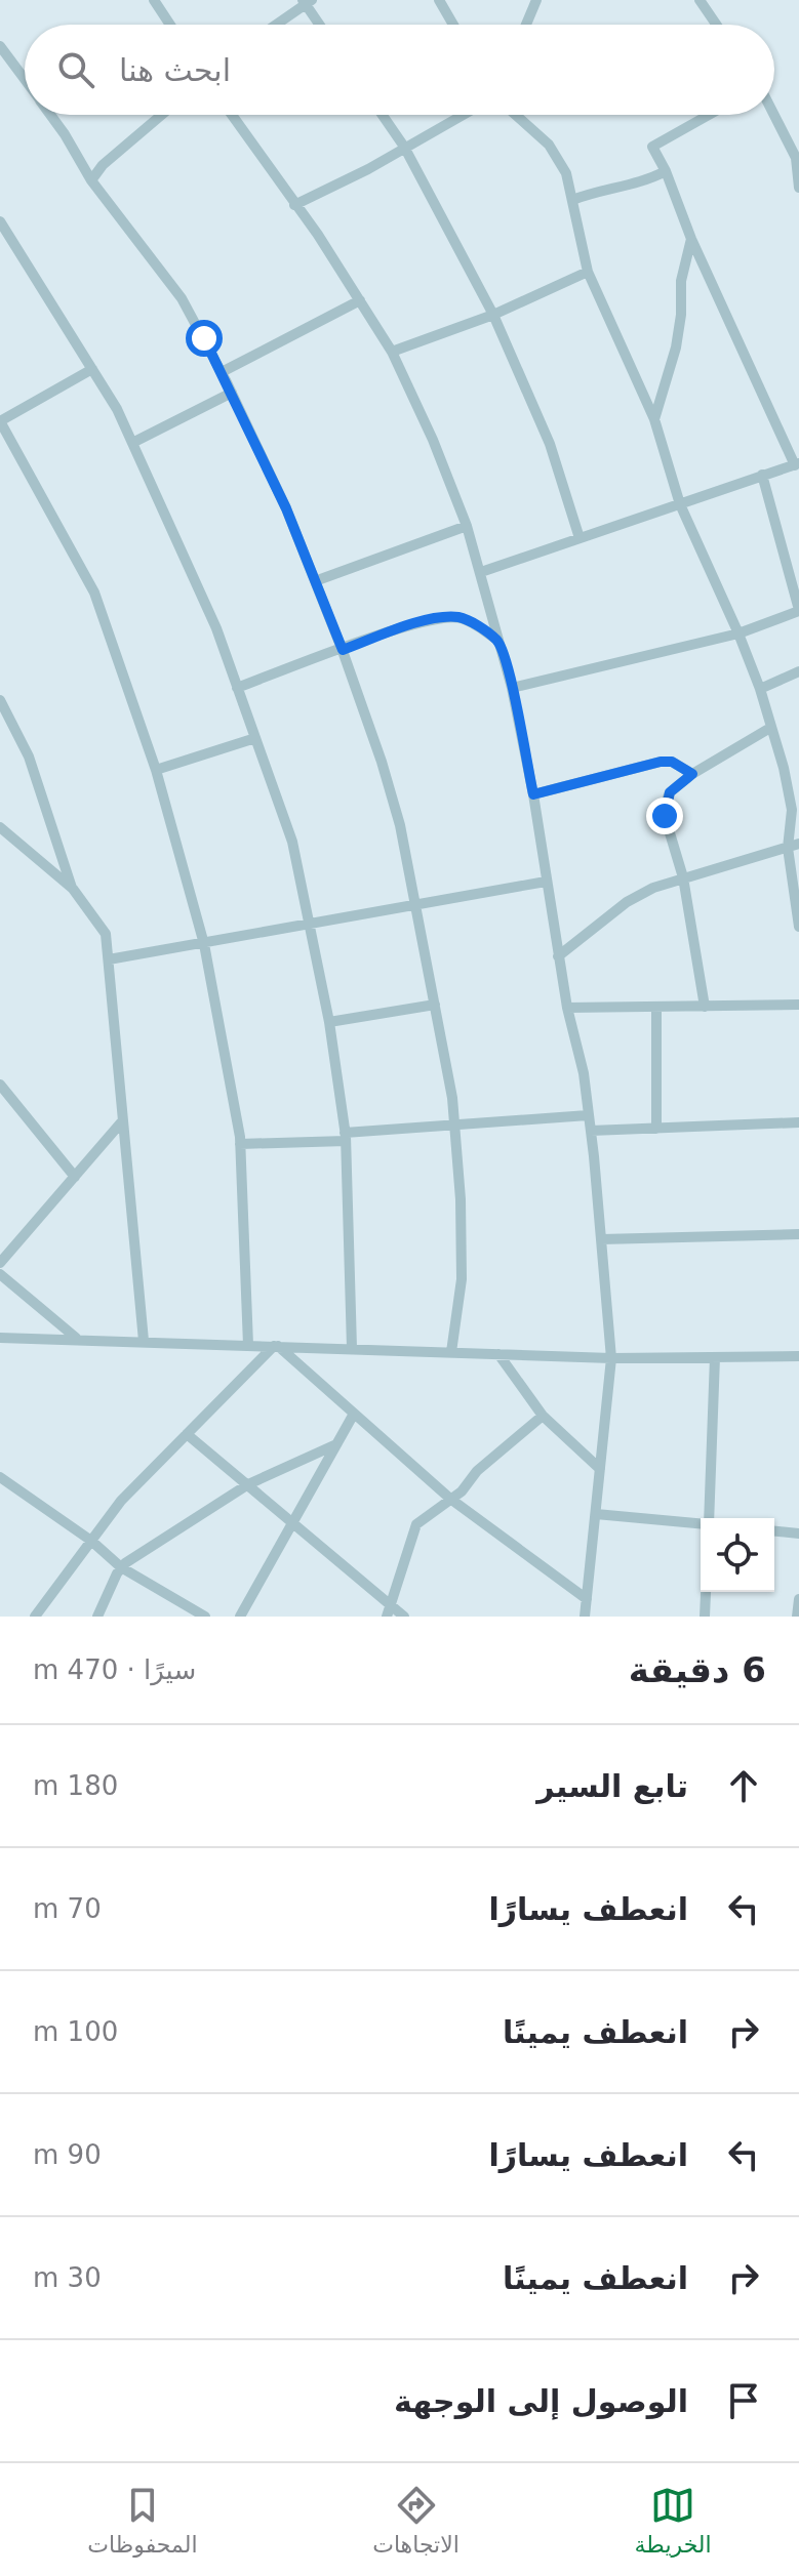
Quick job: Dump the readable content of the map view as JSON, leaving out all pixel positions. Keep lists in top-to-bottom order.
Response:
{
  "page": {
    "search": "ابحث هنا",
    "heading": ["6 دقيقة", "سيرًا · 470 m"],
    "list": [
      ["تابع السير", "180 m"],
      ["انعطف يسارًا", "70 m"],
      ["انعطف يمينًا", "100 m"],
      ["انعطف يسارًا", "90 m"],
      ["انعطف يمينًا", "30 m"],
      "الوصول إلى الوجهة"
    ],
    "nav": ["الخريطة", "الاتجاهات", "المحفوظات"]
  }
}
